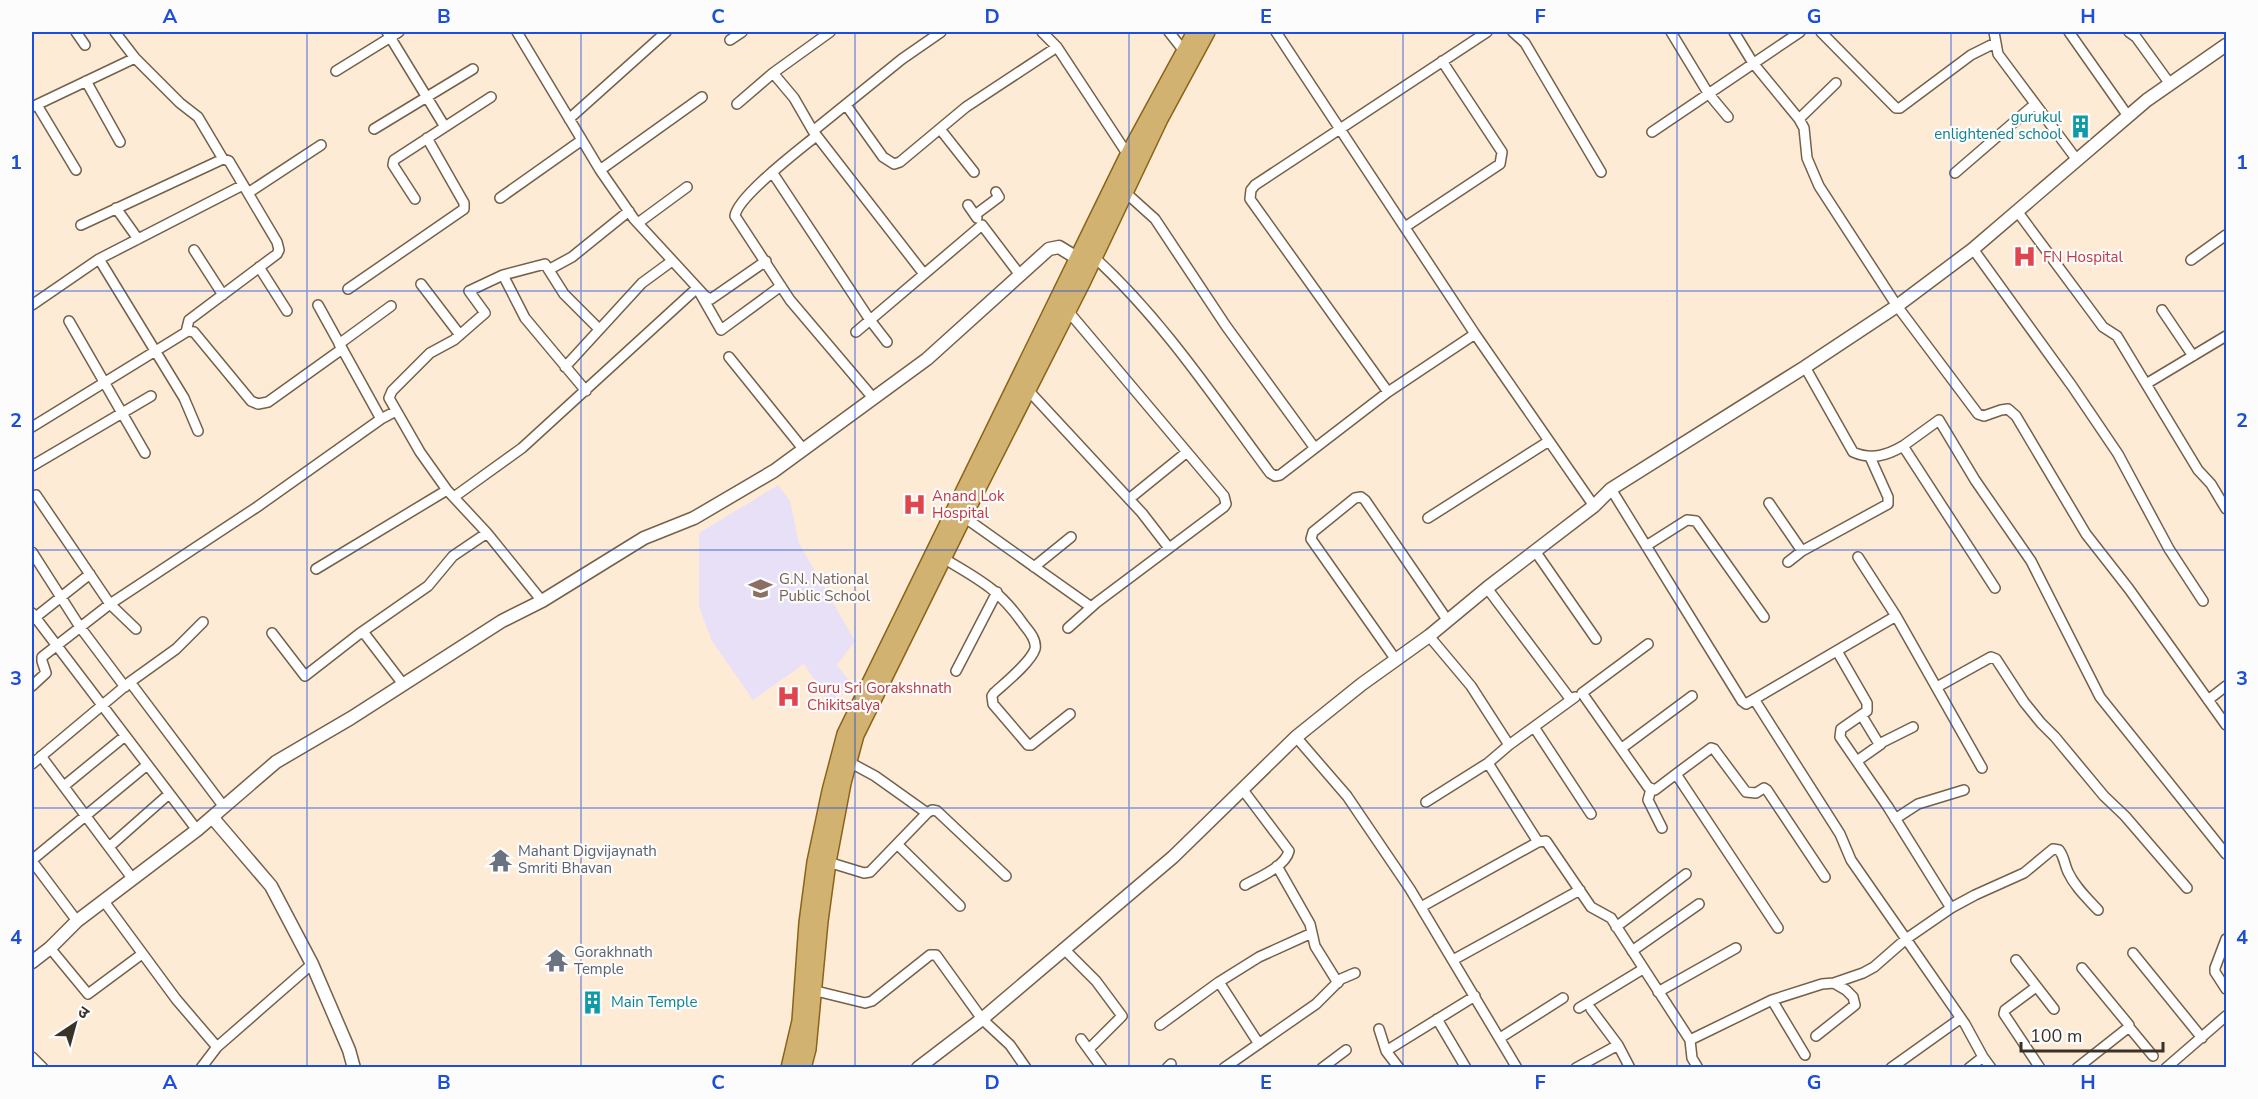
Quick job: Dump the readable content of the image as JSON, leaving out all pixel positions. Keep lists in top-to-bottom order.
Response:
{
  "places": {
    "building": ["gurukul enlightened school", "Main Temple"],
    "hospital": ["FN Hospital", "Anand Lok Hospital", "Guru Sri Gorakshnath Chikitsalya"],
    "school or university": ["G.N. National Public School"],
    "temple": ["Mahant Digvijaynath Smriti Bhavan", "Gorakhnath Temple"]
  },
  "scale_bar": "100 m",
  "north": "top right",
  "grid": {
    "columns": [
      "A",
      "B",
      "C",
      "D",
      "E",
      "F",
      "G",
      "H"
    ],
    "rows": [
      "1",
      "2",
      "3",
      "4"
    ]
  }
}
